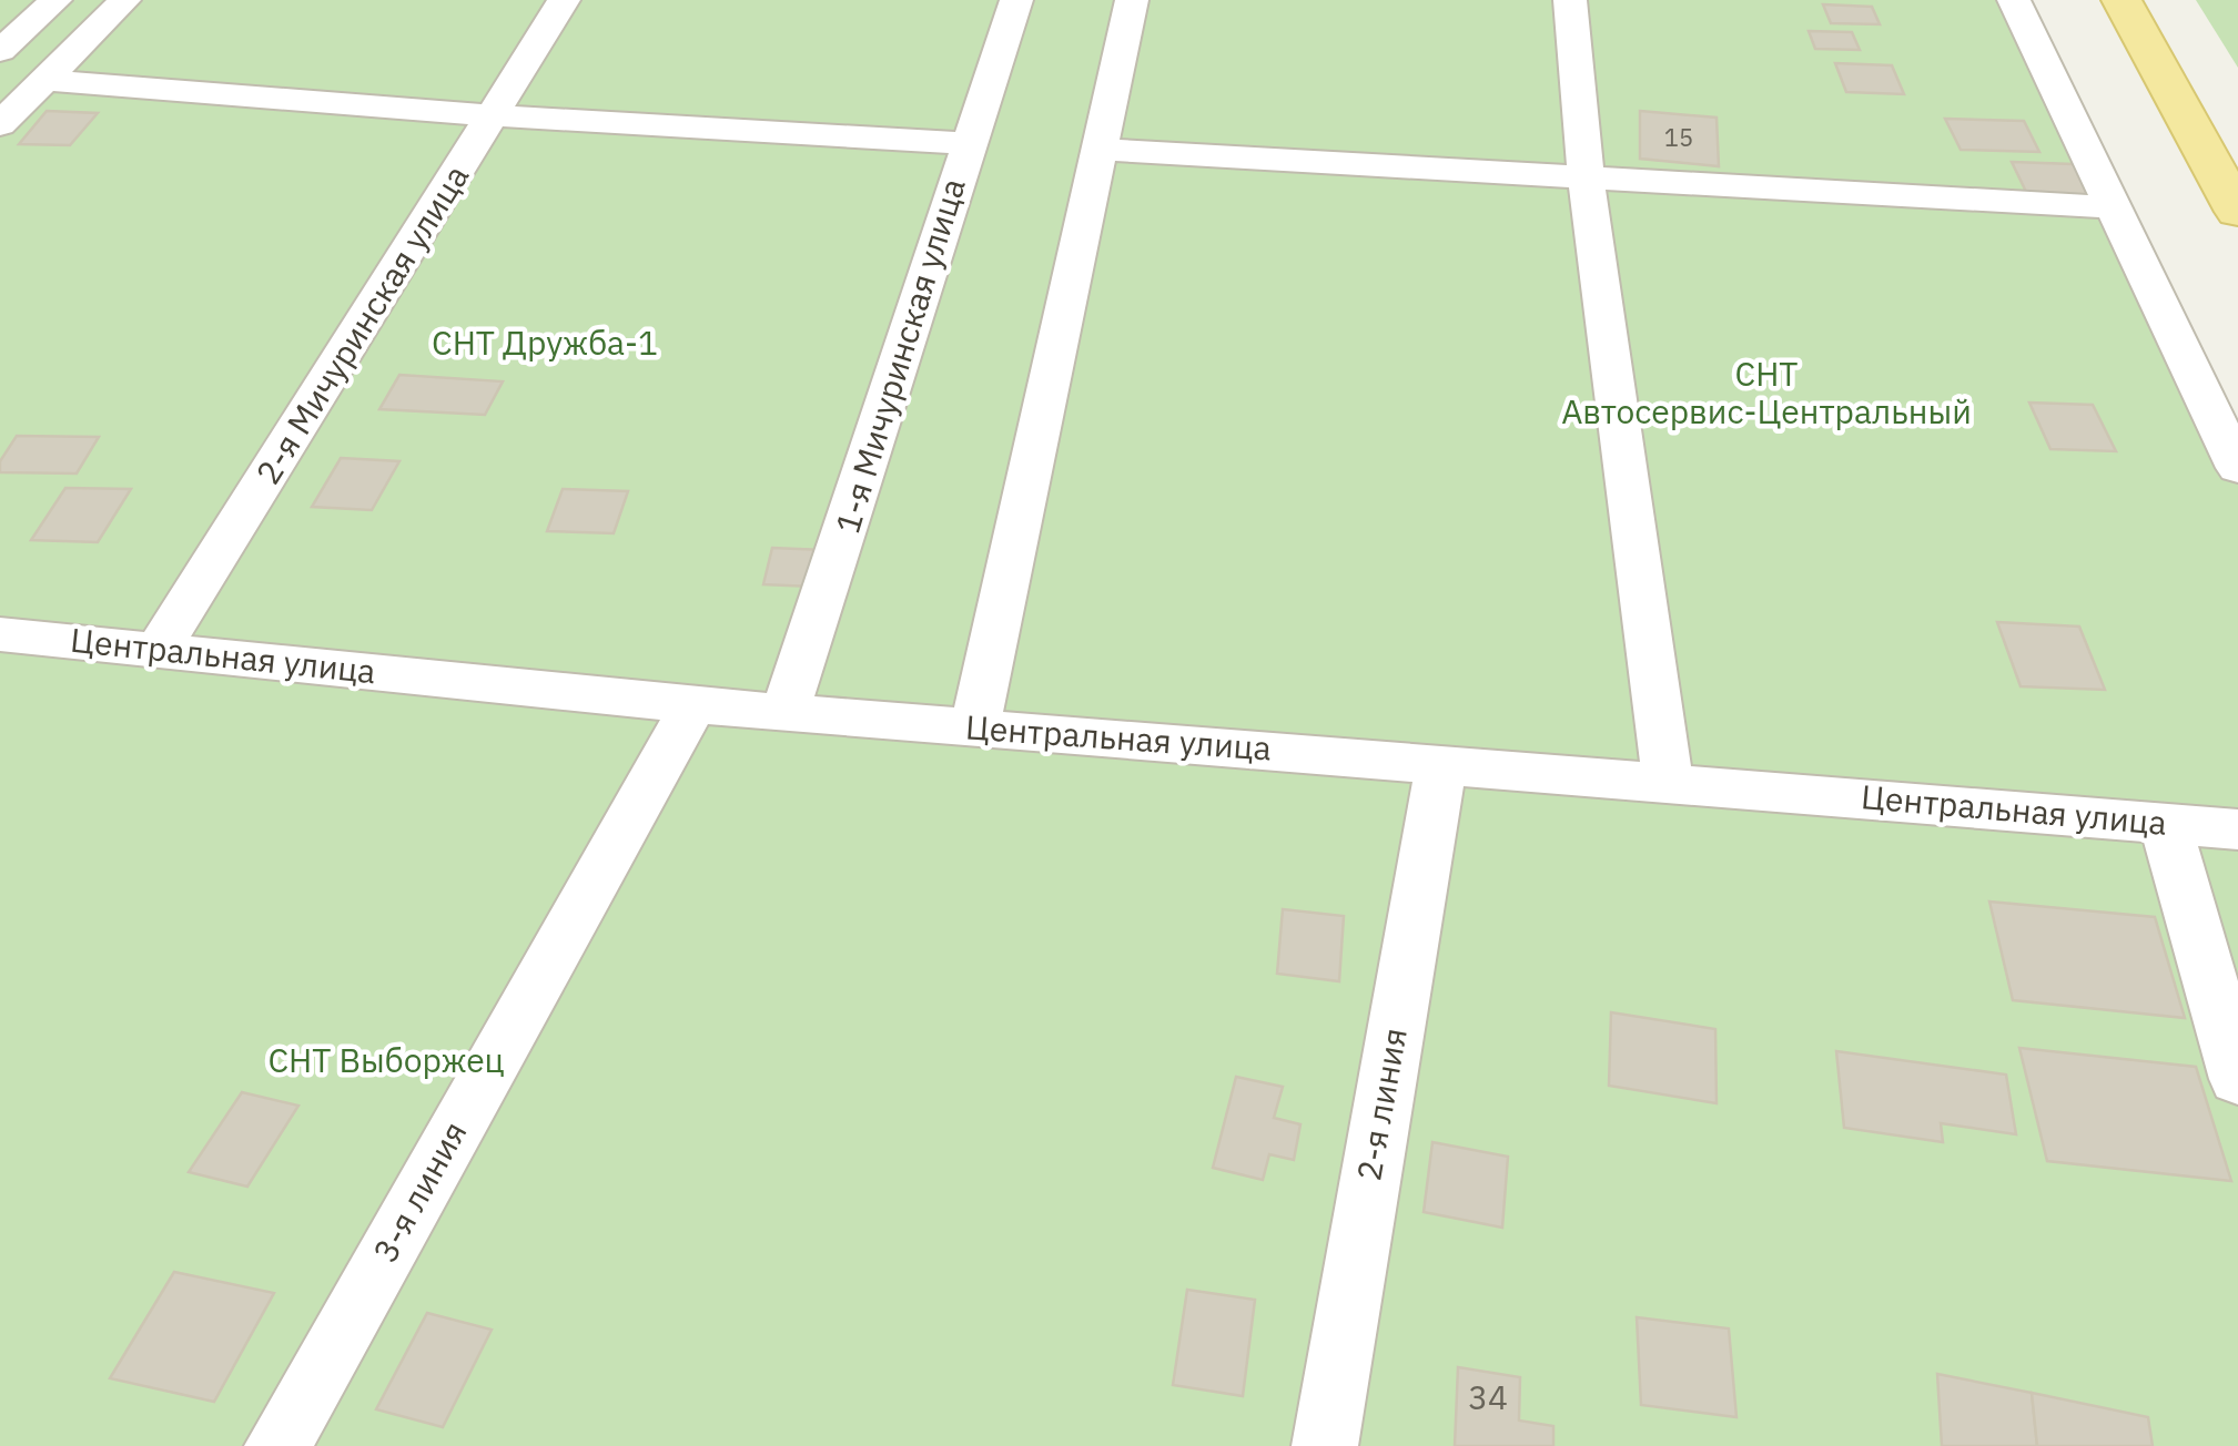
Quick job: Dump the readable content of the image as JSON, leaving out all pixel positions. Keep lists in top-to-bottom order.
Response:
{
  "streets": {
    "street": [
      "2-я Мичуринская улица",
      "1-я Мичуринская улица",
      "Центральная улица",
      "2-я линия",
      "3-я линия"
    ]
  },
  "crossings": [
    ["2-я Мичуринская улица", "Центральная улица"],
    ["1-я Мичуринская улица", "Центральная улица"],
    ["Центральная улица", "2-я линия"],
    ["Центральная улица", "3-я линия"]
  ],
  "parks": ["СНТ Дружба-1", "СНТ Автосервис-Центральный", "СНТ Выборжец"],
  "house_numbers": ["15", "34"]
}
